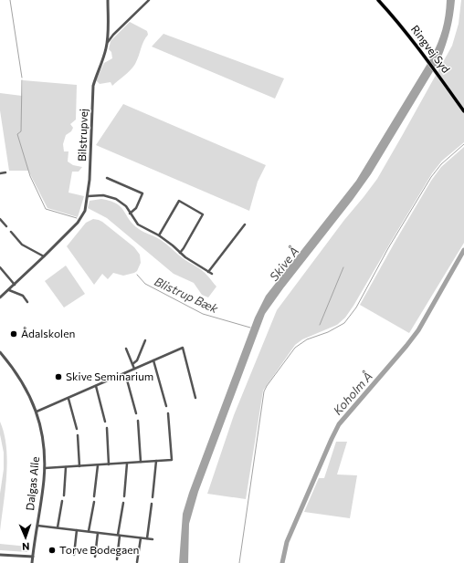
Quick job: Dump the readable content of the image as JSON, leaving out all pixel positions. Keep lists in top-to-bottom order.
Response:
{
  "streets": {
    "main road": ["Ringvej Syd"],
    "street": ["Bilstrupvej", "Dalgas Alle"]
  },
  "water": ["Skive Å", "Blistrup Bæk", "Koholm Å"],
  "places": ["Ådalskolen", "Skive Seminarium", "Torve Bodegaen"],
  "north": "bottom"
}
